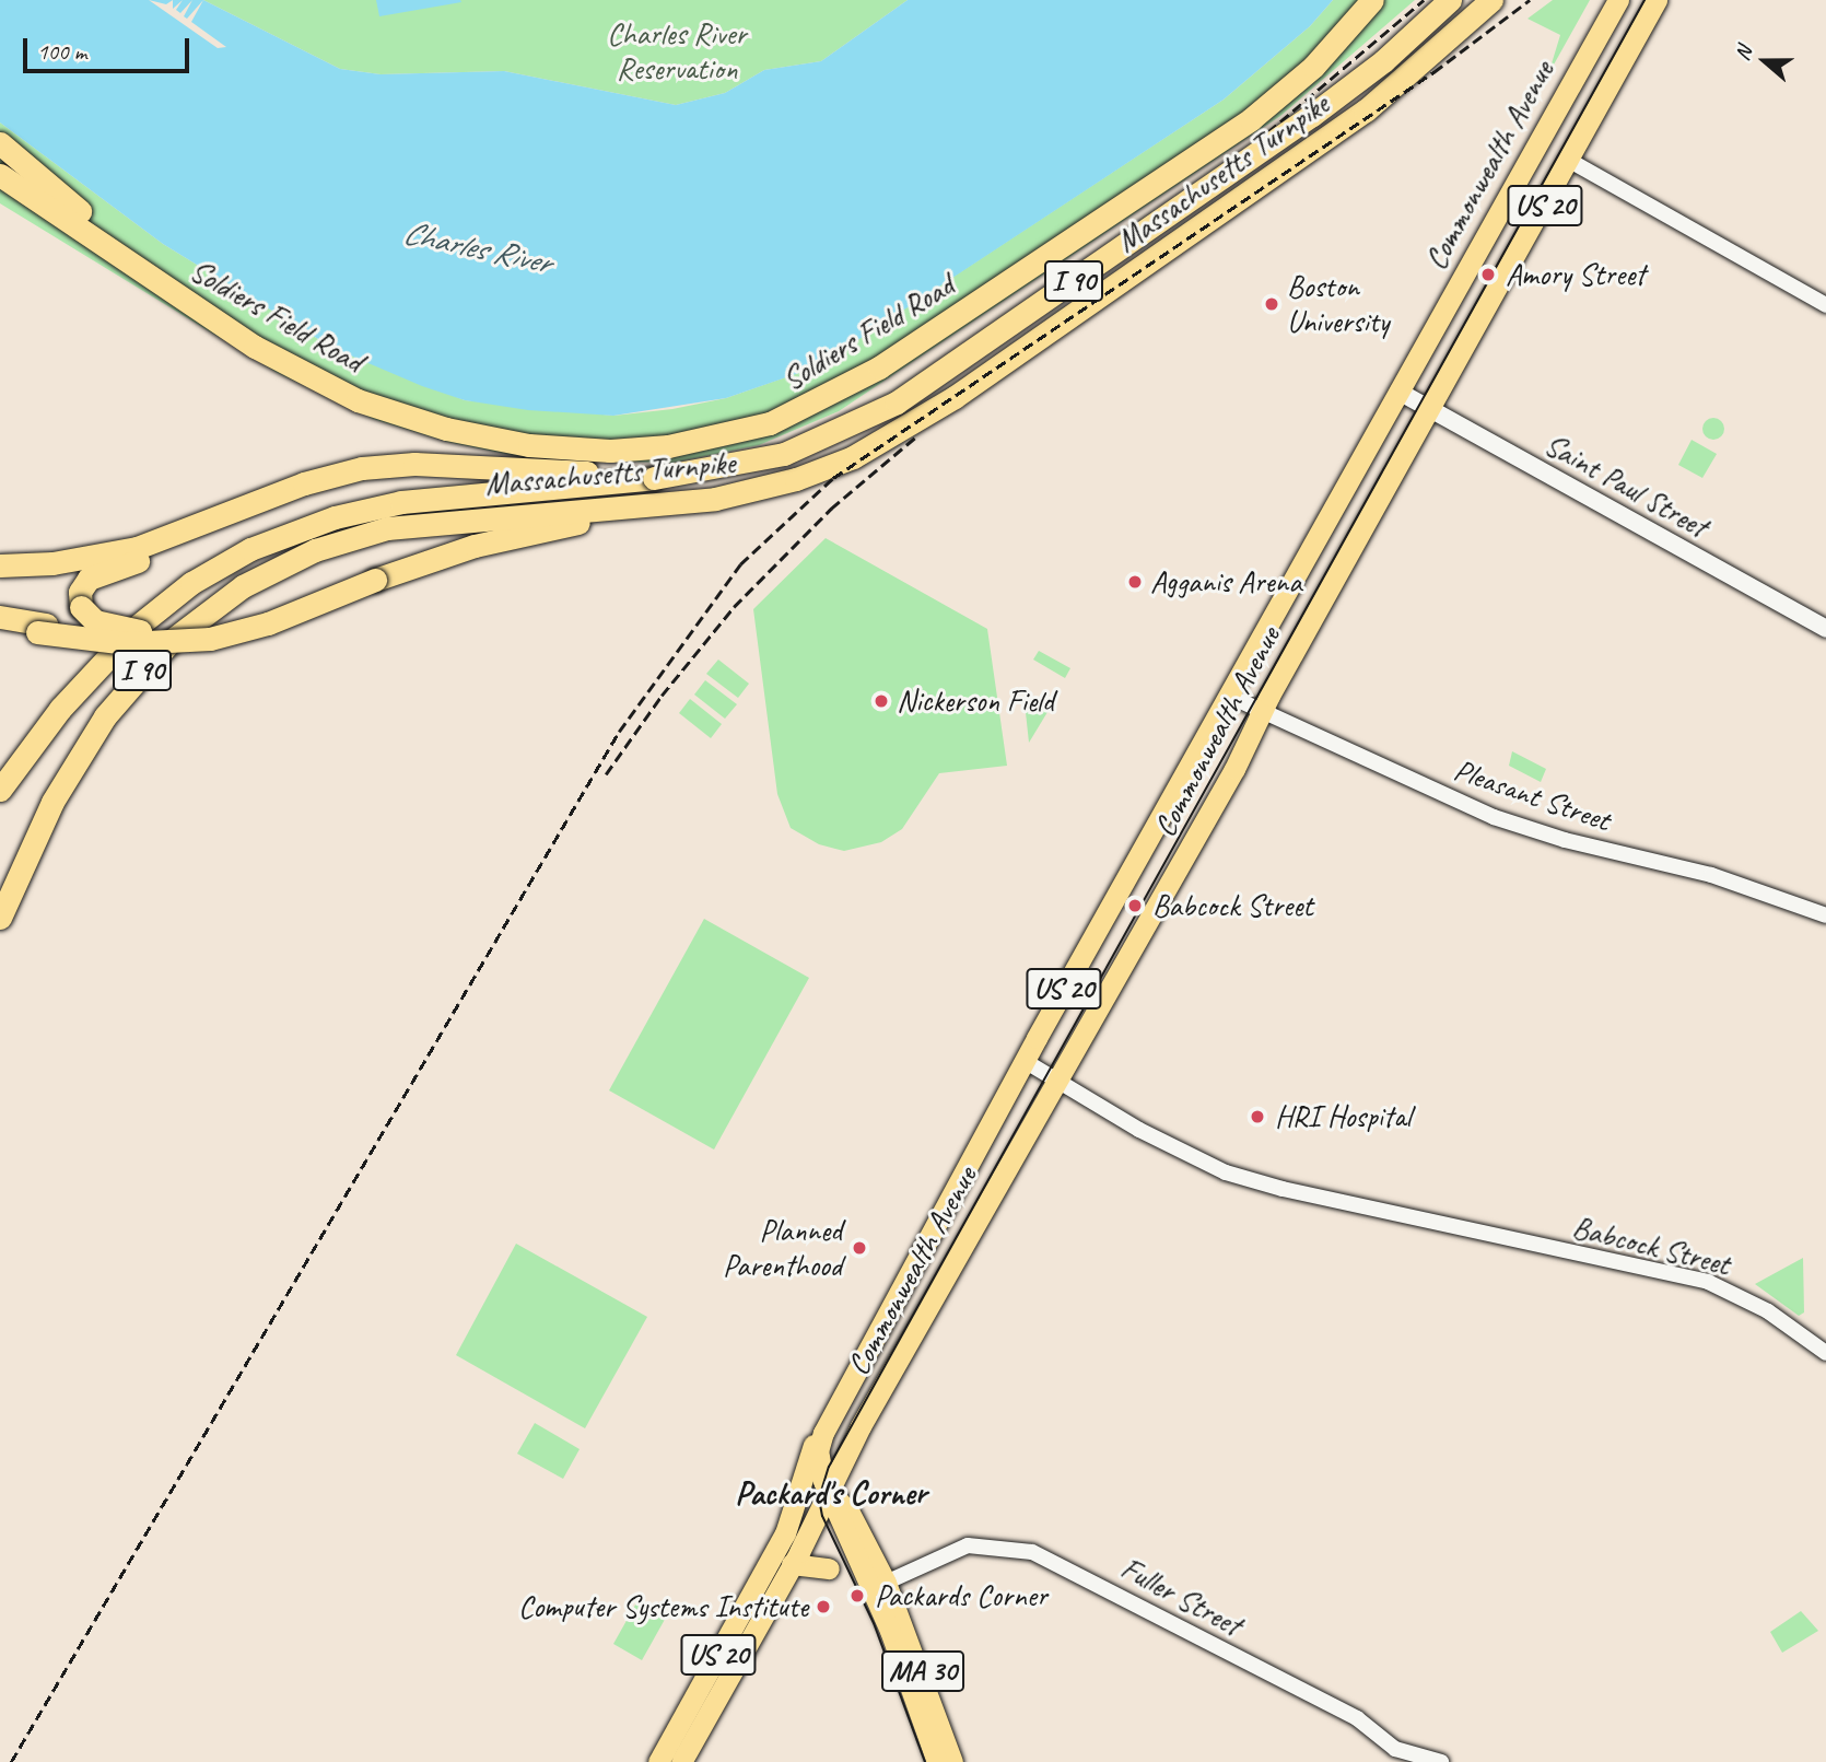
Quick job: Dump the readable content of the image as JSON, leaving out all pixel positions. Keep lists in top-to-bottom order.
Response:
{
  "streets": {
    "highway": ["Massachusetts Turnpike", "I 90", "Soldiers Field Road"],
    "main road": [
      "Commonwealth Avenue",
      "US 20",
      "Saint Paul Street",
      "MA 30"
    ],
    "street": ["Pleasant Street", "Babcock Street", "Fuller Street"]
  },
  "crossings": [
    ["Commonwealth Avenue", "US 20"],
    ["Commonwealth Avenue", "Saint Paul Street"],
    ["Commonwealth Avenue", "Pleasant Street"],
    ["Commonwealth Avenue", "Babcock Street"],
    ["Commonwealth Avenue", "Fuller Street"]
  ],
  "districts": ["Packard's Corner"],
  "water": ["Charles River"],
  "parks": ["Charles River Reservation"],
  "places": [
    "Amory Street",
    "Boston University",
    "Agganis Arena",
    "Nickerson Field",
    "Babcock Street",
    "HRI Hospital",
    "Planned Parenthood",
    "Packards Corner",
    "Computer Systems Institute"
  ],
  "scale_bar": "100 m",
  "north": "left"
}
